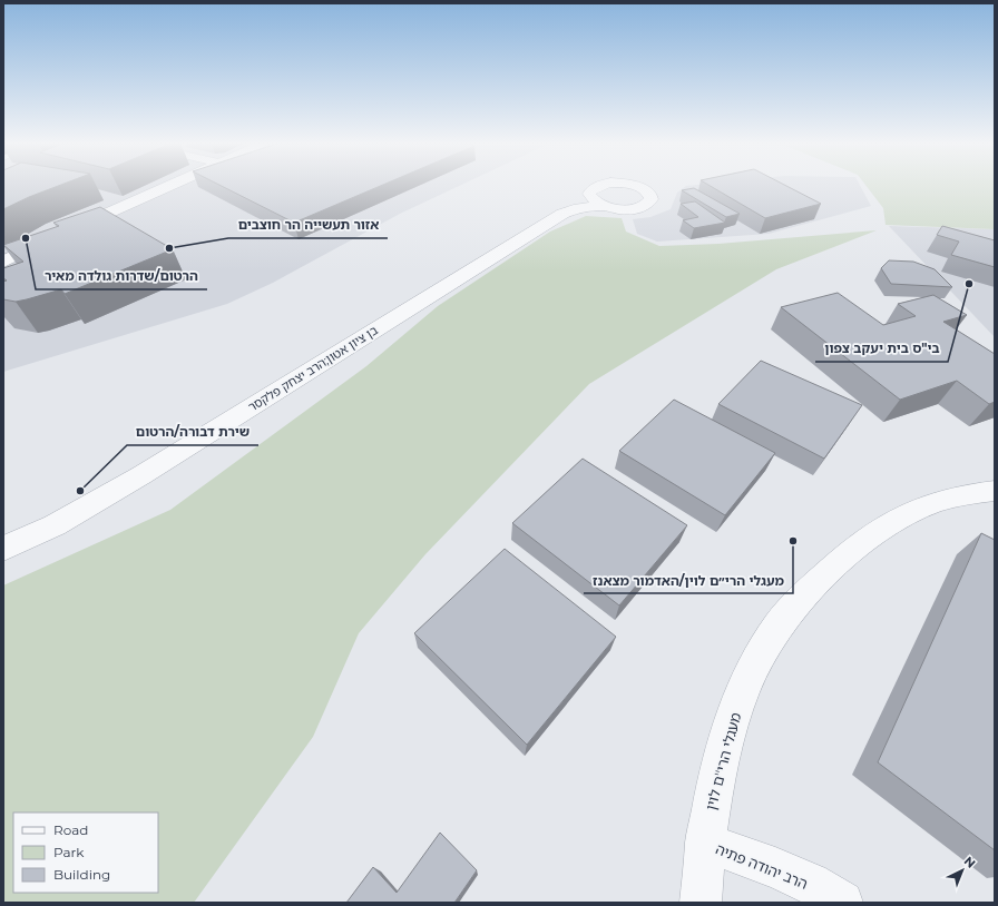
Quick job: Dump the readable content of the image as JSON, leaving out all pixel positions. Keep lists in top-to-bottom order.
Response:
{
  "streets": {
    "street": ["בן ציון אטון;הרב יצחק פלקסר", "מעגלי הרי''ם לוין", "הרב יהודה פתיה"]
  },
  "crossings": [
    ["מעגלי הרי''ם לוין", "הרב יהודה פתיה"]
  ],
  "places": [
    "הרטום/שדרות גולדה מאיר",
    "אזור תעשייה הר חוצבים",
    "בי\"ס בית יעקב צפון",
    "שירת דבורה/הרטום",
    "מעגלי הרי״ם לוין/האדמור מצאנז"
  ],
  "legend": ["Road", "Park", "Building"],
  "north": "top right"
}
